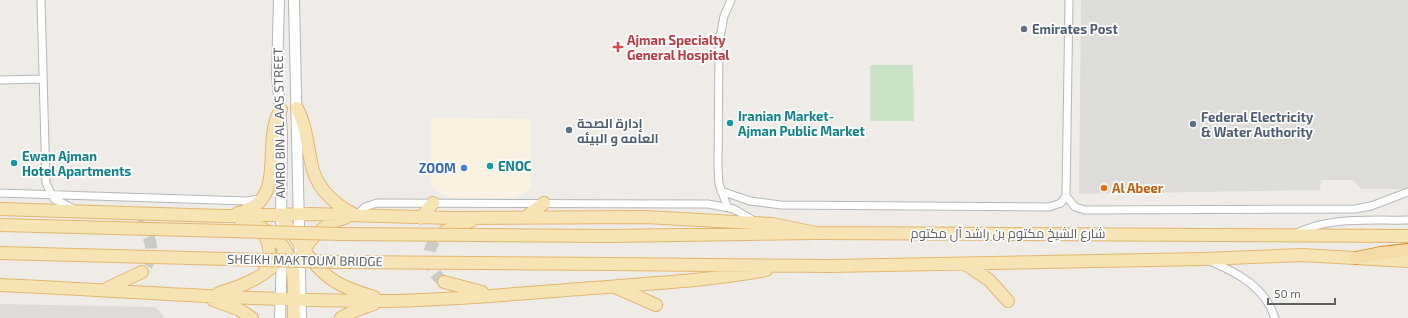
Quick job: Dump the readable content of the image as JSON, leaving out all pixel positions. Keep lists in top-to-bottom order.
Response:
{
  "streets": {
    "main road": ["AMRO BIN AL AAS STREET", "شارع الشيخ مكتوم بن راشد آل مكتوم", "SHEIKH MAKTOUM BRIDGE"]
  },
  "crossings": [
    ["شارع الشيخ مكتوم بن راشد آل مكتوم", "SHEIKH MAKTOUM BRIDGE"]
  ],
  "places": {
    "other": [
      "Emirates Post",
      "Iranian Market- Ajman Public Market",
      "Federal Electricity & Water Authority",
      "إدارة الصحة العامه و البيئه",
      "Ewan Ajman Hotel Apartments",
      "ENOC",
      "ZOOM",
      "Al Abeer"
    ],
    "health": ["Ajman Specialty General Hospital"]
  },
  "scale_bar": "50 m"
}
